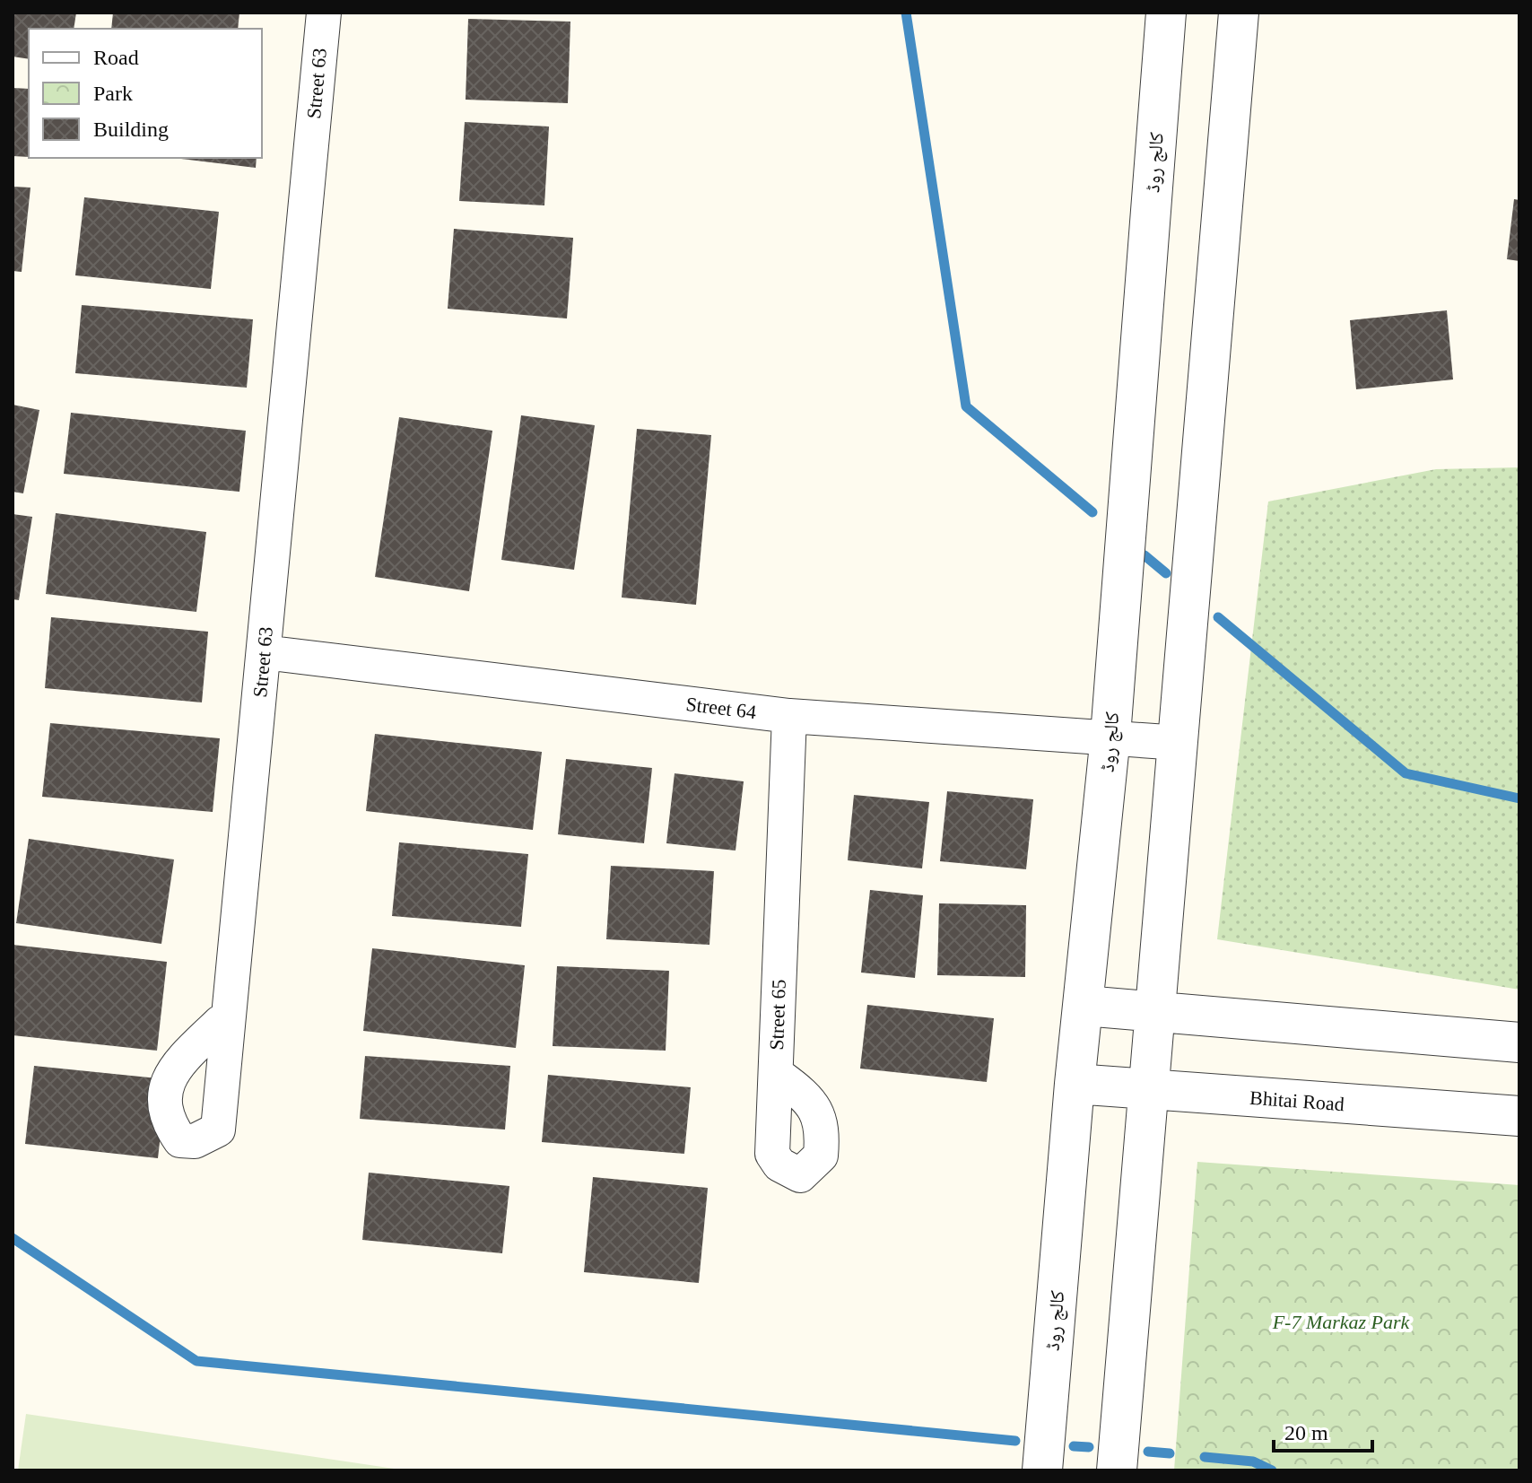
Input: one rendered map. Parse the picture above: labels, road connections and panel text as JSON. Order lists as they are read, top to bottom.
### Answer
{
  "streets": {
    "street": [
      "Street 63",
      "کالج روڈ",
      "Street 64",
      "Street 65",
      "Bhitai Road"
    ]
  },
  "crossings": [
    ["Street 63", "Street 64"],
    ["کالج روڈ", "Street 64"],
    ["کالج روڈ", "Bhitai Road"],
    ["Street 64", "Street 65"]
  ],
  "parks": ["F-7 Markaz Park"],
  "legend": ["Road", "Park", "Building"],
  "scale_bar": "20 m"
}
